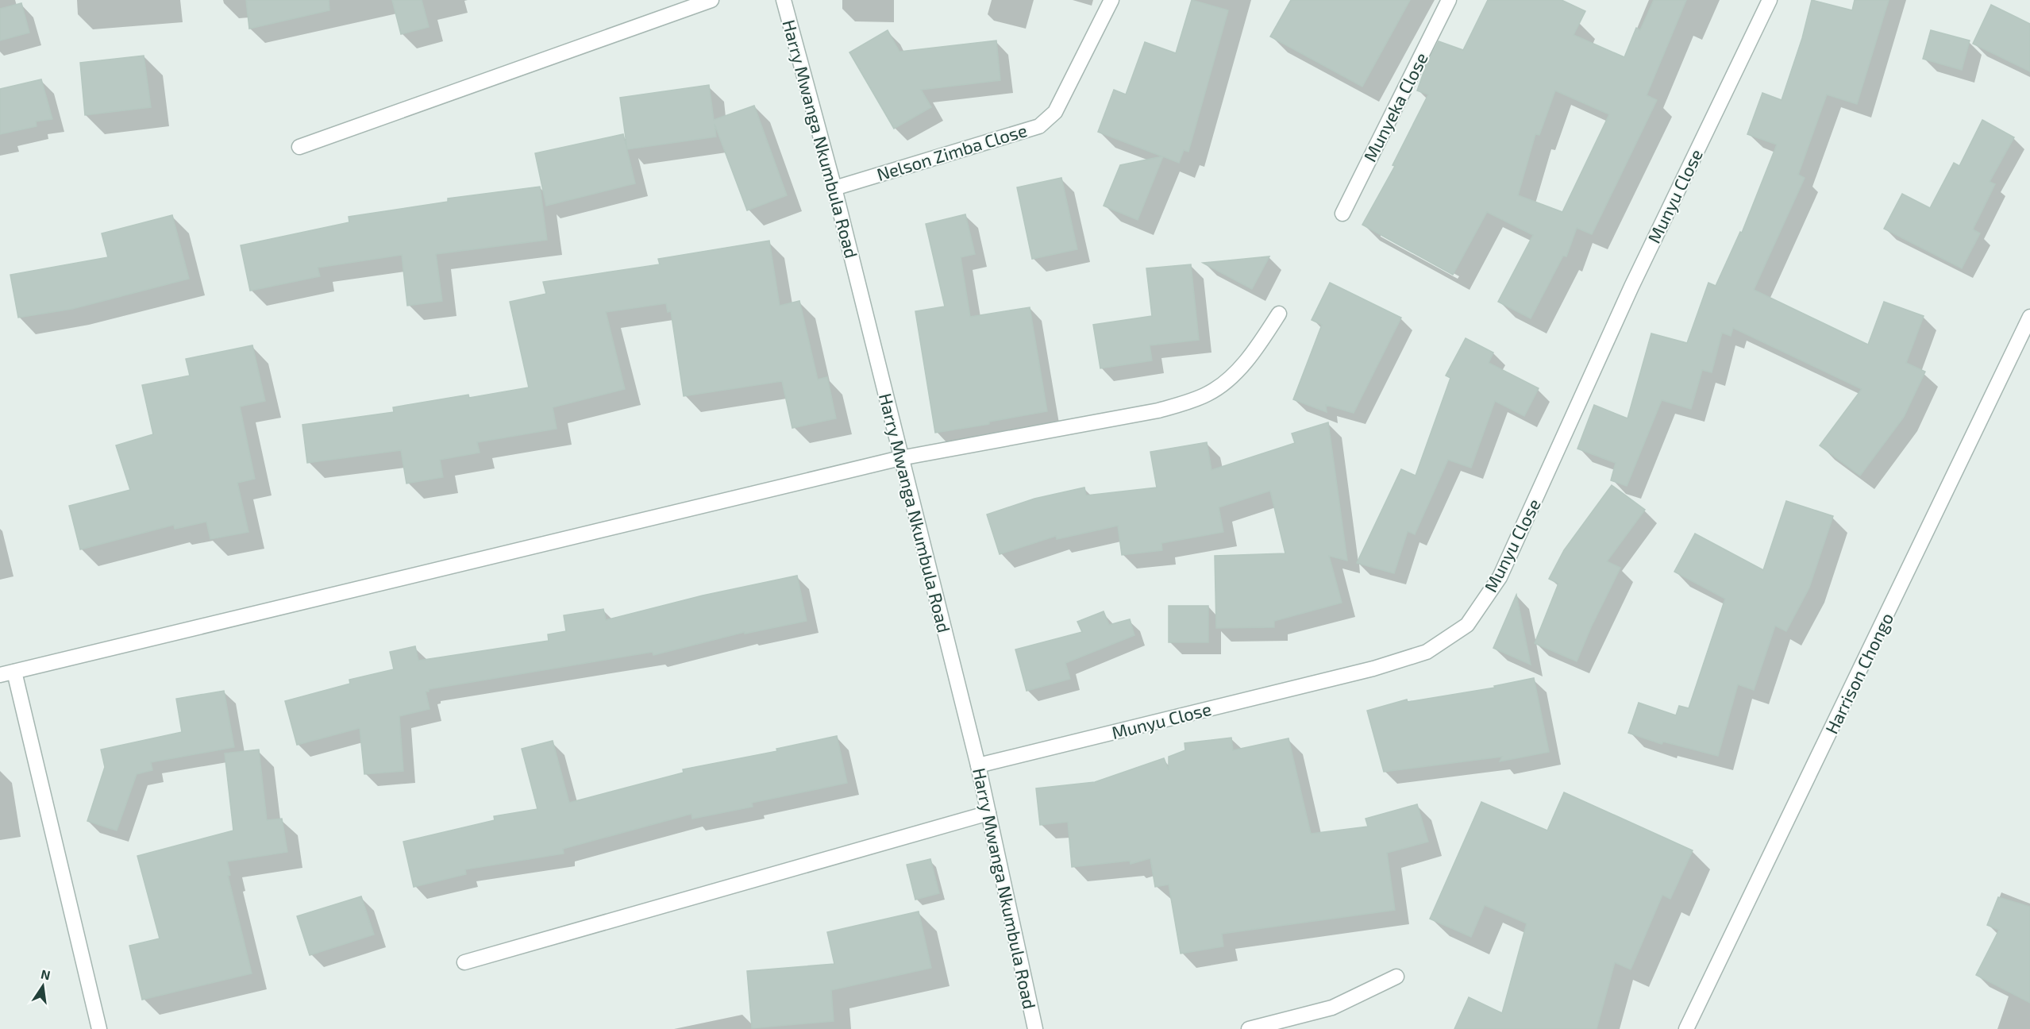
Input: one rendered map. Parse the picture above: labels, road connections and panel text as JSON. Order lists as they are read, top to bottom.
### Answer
{
  "streets": {
    "street": [
      "Munyeka Close",
      "Harry Mwanga Nkumbula Road",
      "Nelson Zimba Close",
      "Munyu Close",
      "Harrison Chongo"
    ]
  },
  "crossings": [
    ["Harry Mwanga Nkumbula Road", "Nelson Zimba Close"],
    ["Harry Mwanga Nkumbula Road", "Munyu Close"]
  ],
  "north": "top"
}
